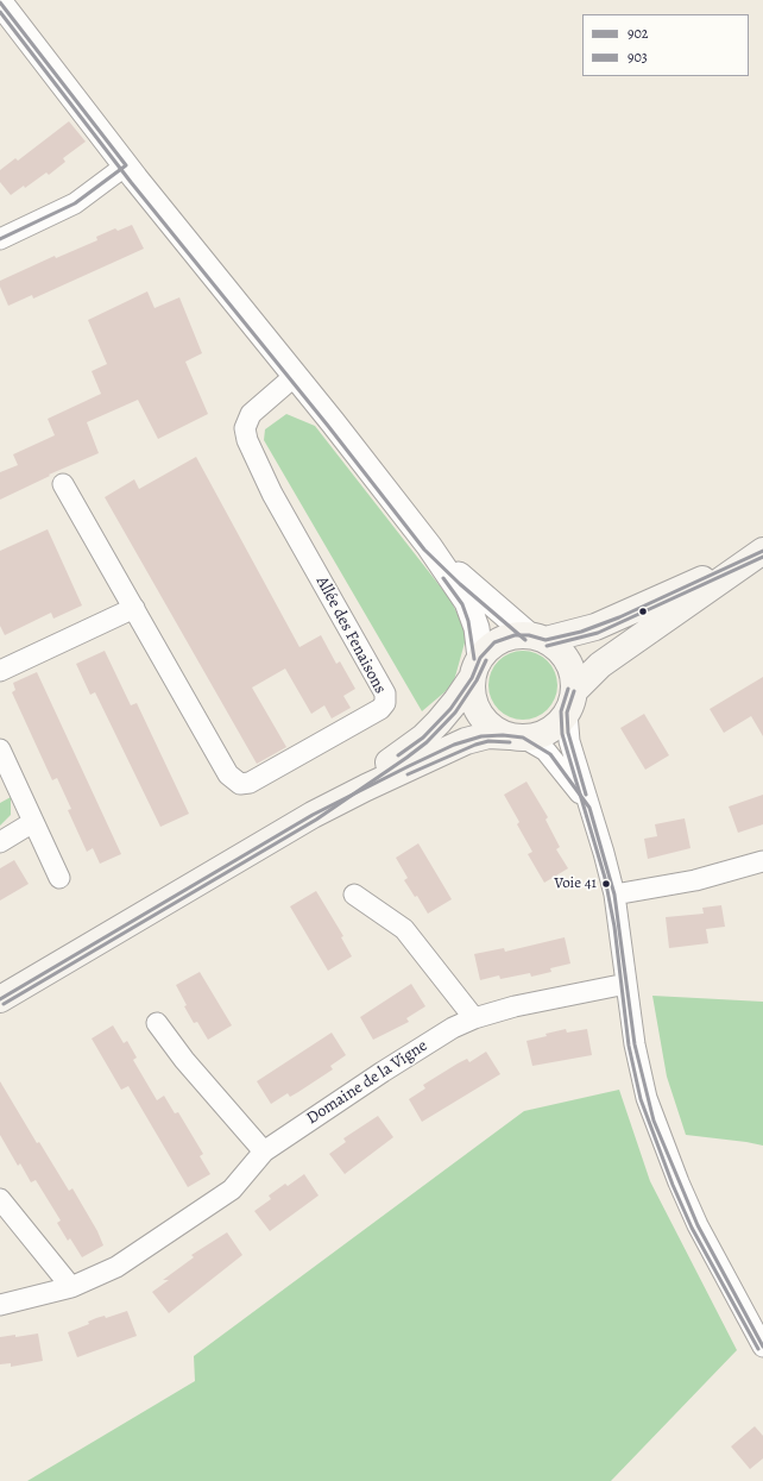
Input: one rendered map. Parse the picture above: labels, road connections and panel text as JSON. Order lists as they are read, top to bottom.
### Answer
{
  "streets": {
    "street": ["Allée des Fenaisons", "Domaine de la Vigne"]
  },
  "places": ["Voie 41"],
  "lines": ["transit line 902", "transit line 903"],
  "legend": ["902", "903"]
}
